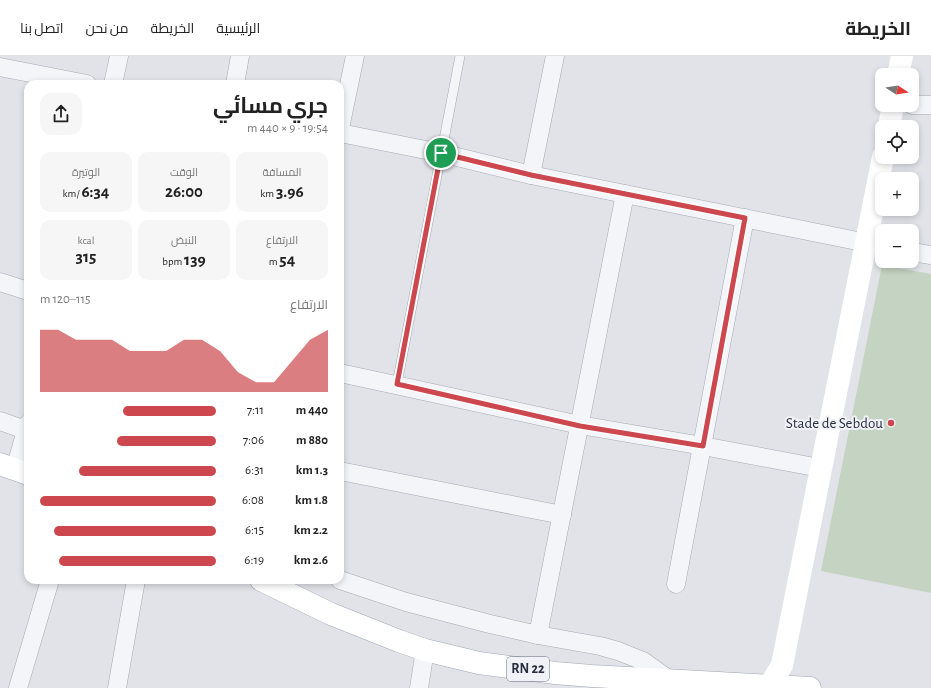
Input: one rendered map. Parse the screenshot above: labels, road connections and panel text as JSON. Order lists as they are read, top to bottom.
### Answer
{
  "streets": {
    "main road": ["RN 22"]
  },
  "places": ["Stade de Sebdou"],
  "north": "right",
  "page": {
    "header": "الخريطة",
    "nav": [
      "الرئيسية",
      "الخريطة",
      "من نحن",
      "اتصل بنا"
    ],
    "map_buttons": ["+", "−"],
    "heading": ["جري مسائي", "19:54 · 9 × 440 m"],
    "stats": [
      ["المسافة", "3.96 km"],
      ["الوقت", "26:00"],
      ["الوتيرة", "6:34 /km"],
      ["الارتفاع", "54 m"],
      ["النبض", "139 bpm"],
      ["kcal", "315"]
    ],
    "chart": ["الارتفاع", "115–120 m"],
    "list": [
      {
        "name": "440 m",
        "note": "7:11"
      },
      {
        "name": "880 m",
        "note": "7:06"
      },
      {
        "name": "1.3 km",
        "note": "6:31"
      },
      {
        "name": "1.8 km",
        "note": "6:08"
      },
      {
        "name": "2.2 km",
        "note": "6:15"
      },
      {
        "name": "2.6 km",
        "note": "6:19"
      }
    ]
  }
}
